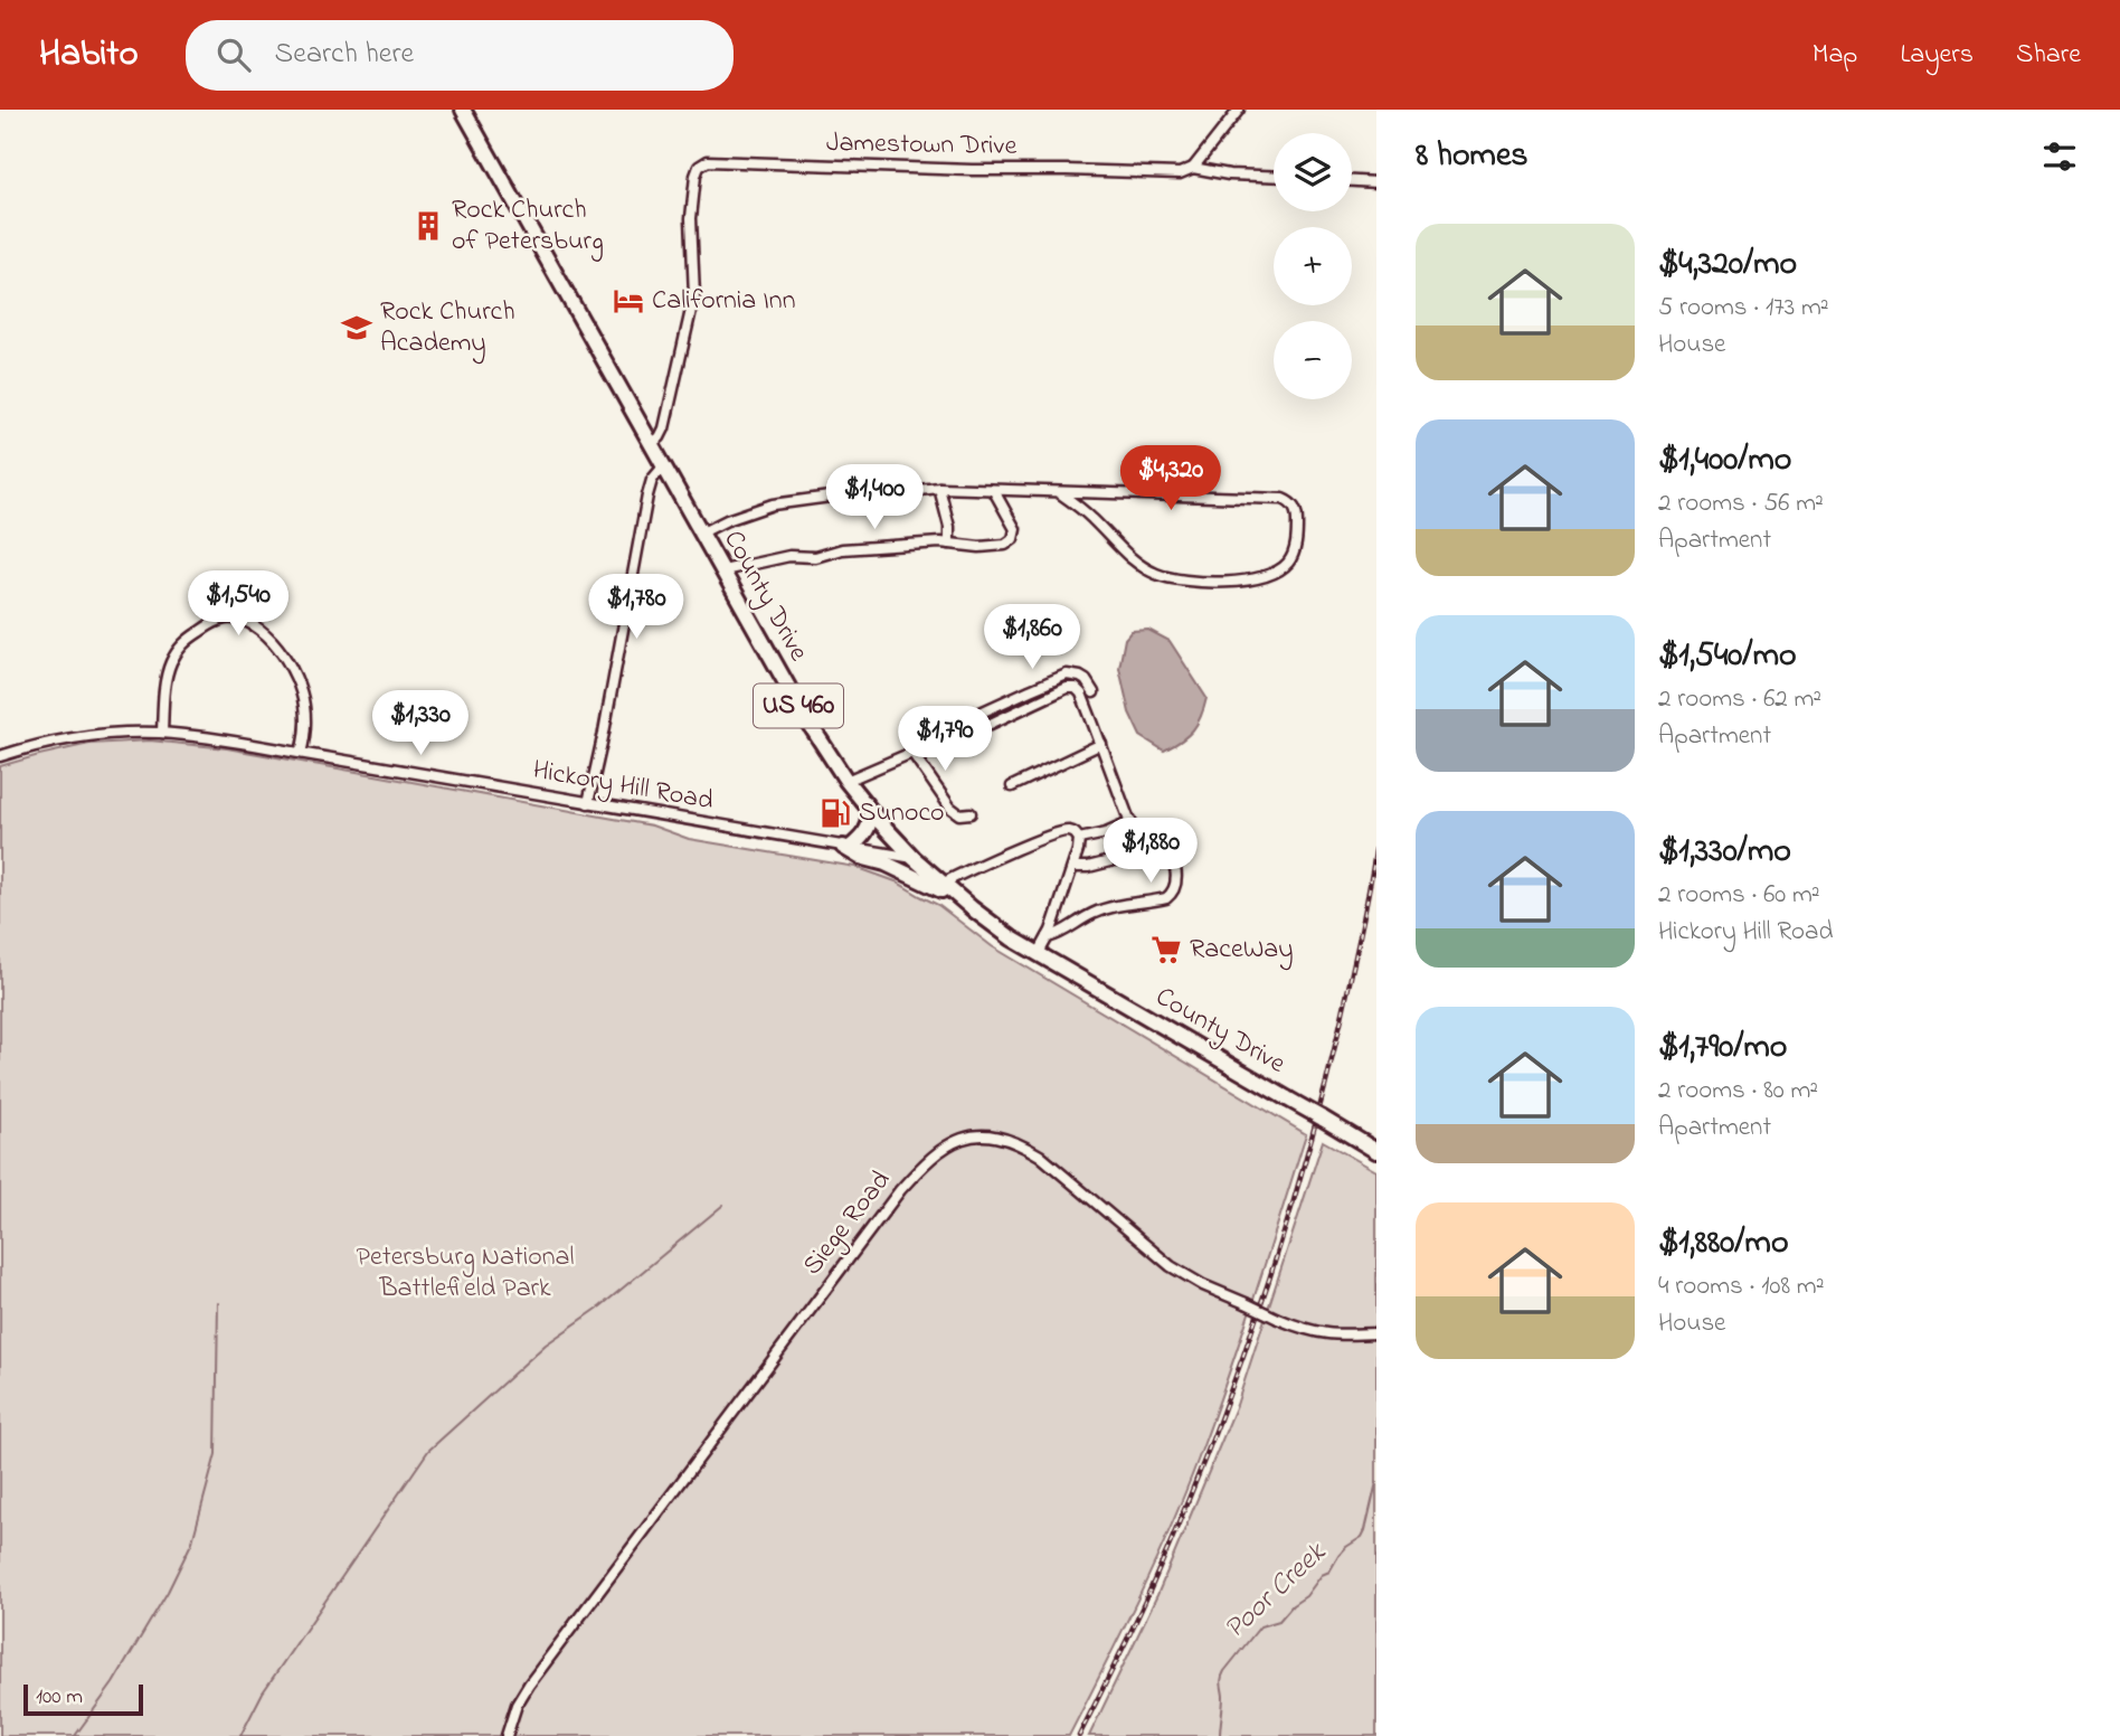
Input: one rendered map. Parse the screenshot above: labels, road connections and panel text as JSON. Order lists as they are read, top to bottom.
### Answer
{
  "streets": {
    "highway": ["County Drive", "US 460"],
    "street": ["Jamestown Drive", "Hickory Hill Road", "Siege Road"]
  },
  "crossings": [
    ["Jamestown Drive", "County Drive"],
    ["County Drive", "Hickory Hill Road"]
  ],
  "water": ["Poor Creek"],
  "parks": ["Petersburg National Battlefield Park"],
  "places": {
    "building": ["Rock Church of Petersburg"],
    "hotel": ["California Inn"],
    "school or university": ["Rock Church Academy"],
    "fuel station": ["Sunoco"],
    "supermarket": ["RaceWay"]
  },
  "scale_bar": "100 m",
  "page": {
    "header": "Habito",
    "search": "Search here",
    "nav": ["Map", "Layers", "Share"],
    "heading": "8 homes",
    "map_buttons": ["+", "−"],
    "list": [
      {
        "name": "$4,320/mo",
        "note": "5 rooms · 173 m² · House"
      },
      {
        "name": "$1,400/mo",
        "note": "2 rooms · 56 m² · Apartment"
      },
      {
        "name": "$1,540/mo",
        "note": "2 rooms · 62 m² · Apartment"
      },
      {
        "name": "$1,330/mo",
        "note": "2 rooms · 60 m² · Hickory Hill Road"
      },
      {
        "name": "$1,790/mo",
        "note": "2 rooms · 80 m² · Apartment"
      },
      {
        "name": "$1,880/mo",
        "note": "4 rooms · 108 m² · House"
      }
    ],
    "price": [
      "$4,320",
      "$1,400",
      "$1,540",
      "$1,780",
      "$1,860",
      "$1,330",
      "$1,790",
      "$1,880"
    ],
    "scale": "100 m"
  }
}
